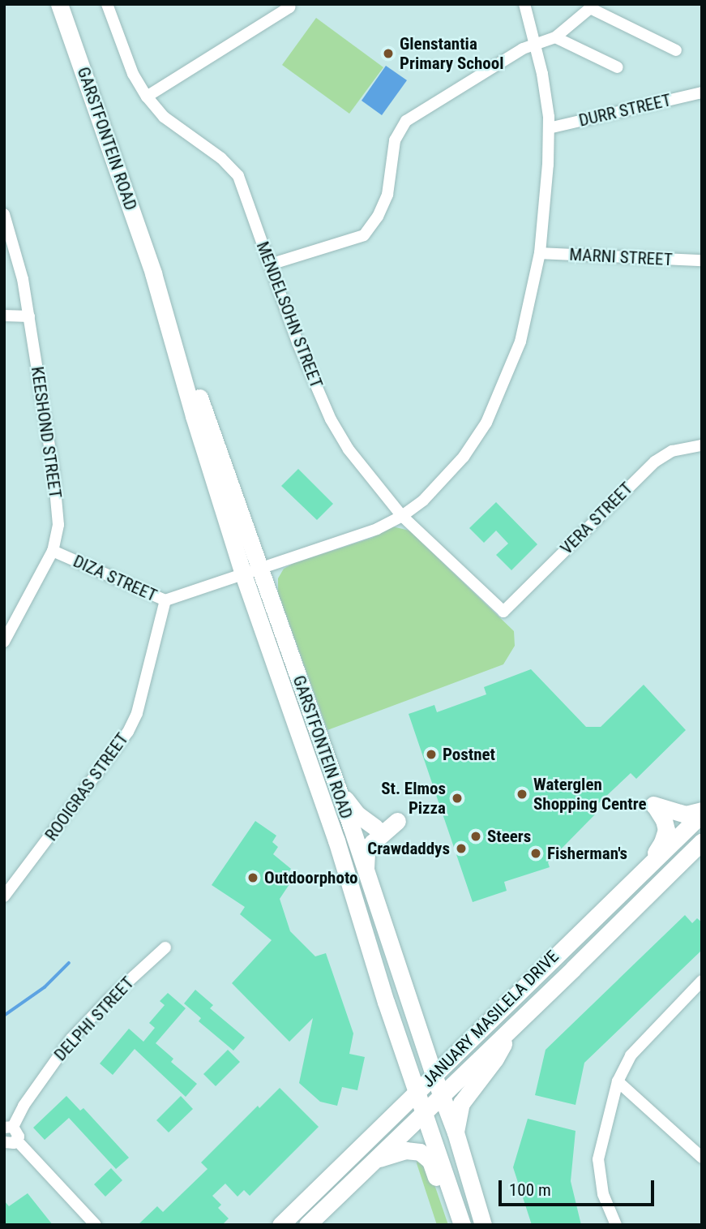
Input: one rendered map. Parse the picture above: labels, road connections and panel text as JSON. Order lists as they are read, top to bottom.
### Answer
{
  "streets": {
    "main road": ["GARSTFONTEIN ROAD", "JANUARY MASILELA DRIVE"],
    "street": [
      "DURR STREET",
      "MARNI STREET",
      "MENDELSOHN STREET",
      "KEESHOND STREET",
      "VERA STREET",
      "DIZA STREET",
      "ROOIGRAS STREET",
      "DELPHI STREET"
    ]
  },
  "crossings": [
    ["DURR STREET", "DIZA STREET"],
    ["GARSTFONTEIN ROAD", "DIZA STREET"],
    ["GARSTFONTEIN ROAD", "JANUARY MASILELA DRIVE"],
    ["MARNI STREET", "DIZA STREET"],
    ["MENDELSOHN STREET", "VERA STREET"],
    ["MENDELSOHN STREET", "DIZA STREET"],
    ["KEESHOND STREET", "DIZA STREET"],
    ["DIZA STREET", "ROOIGRAS STREET"]
  ],
  "places": [
    "Glenstantia Primary School",
    "Postnet",
    "Waterglen Shopping Centre",
    "St. Elmos Pizza",
    "Steers",
    "Crawdaddys",
    "Fisherman's",
    "Outdoorphoto"
  ],
  "scale_bar": "100 m"
}
